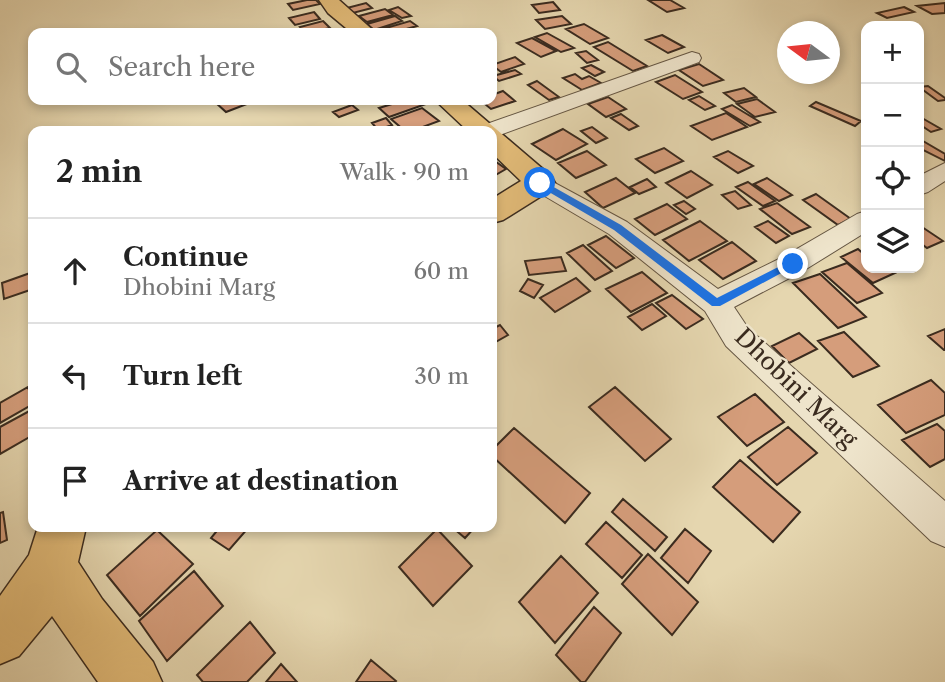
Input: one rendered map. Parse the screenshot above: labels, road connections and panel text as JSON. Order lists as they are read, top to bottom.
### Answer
{
  "streets": {
    "street": ["Dhobini Marg"]
  },
  "north": "left",
  "page": {
    "map_buttons": ["+", "−"],
    "search": "Search here",
    "heading": ["2 min", "Walk · 90 m"],
    "list": [
      ["Continue", "Dhobini Marg", "60 m"],
      ["Turn left", "30 m"],
      "Arrive at destination"
    ]
  }
}
